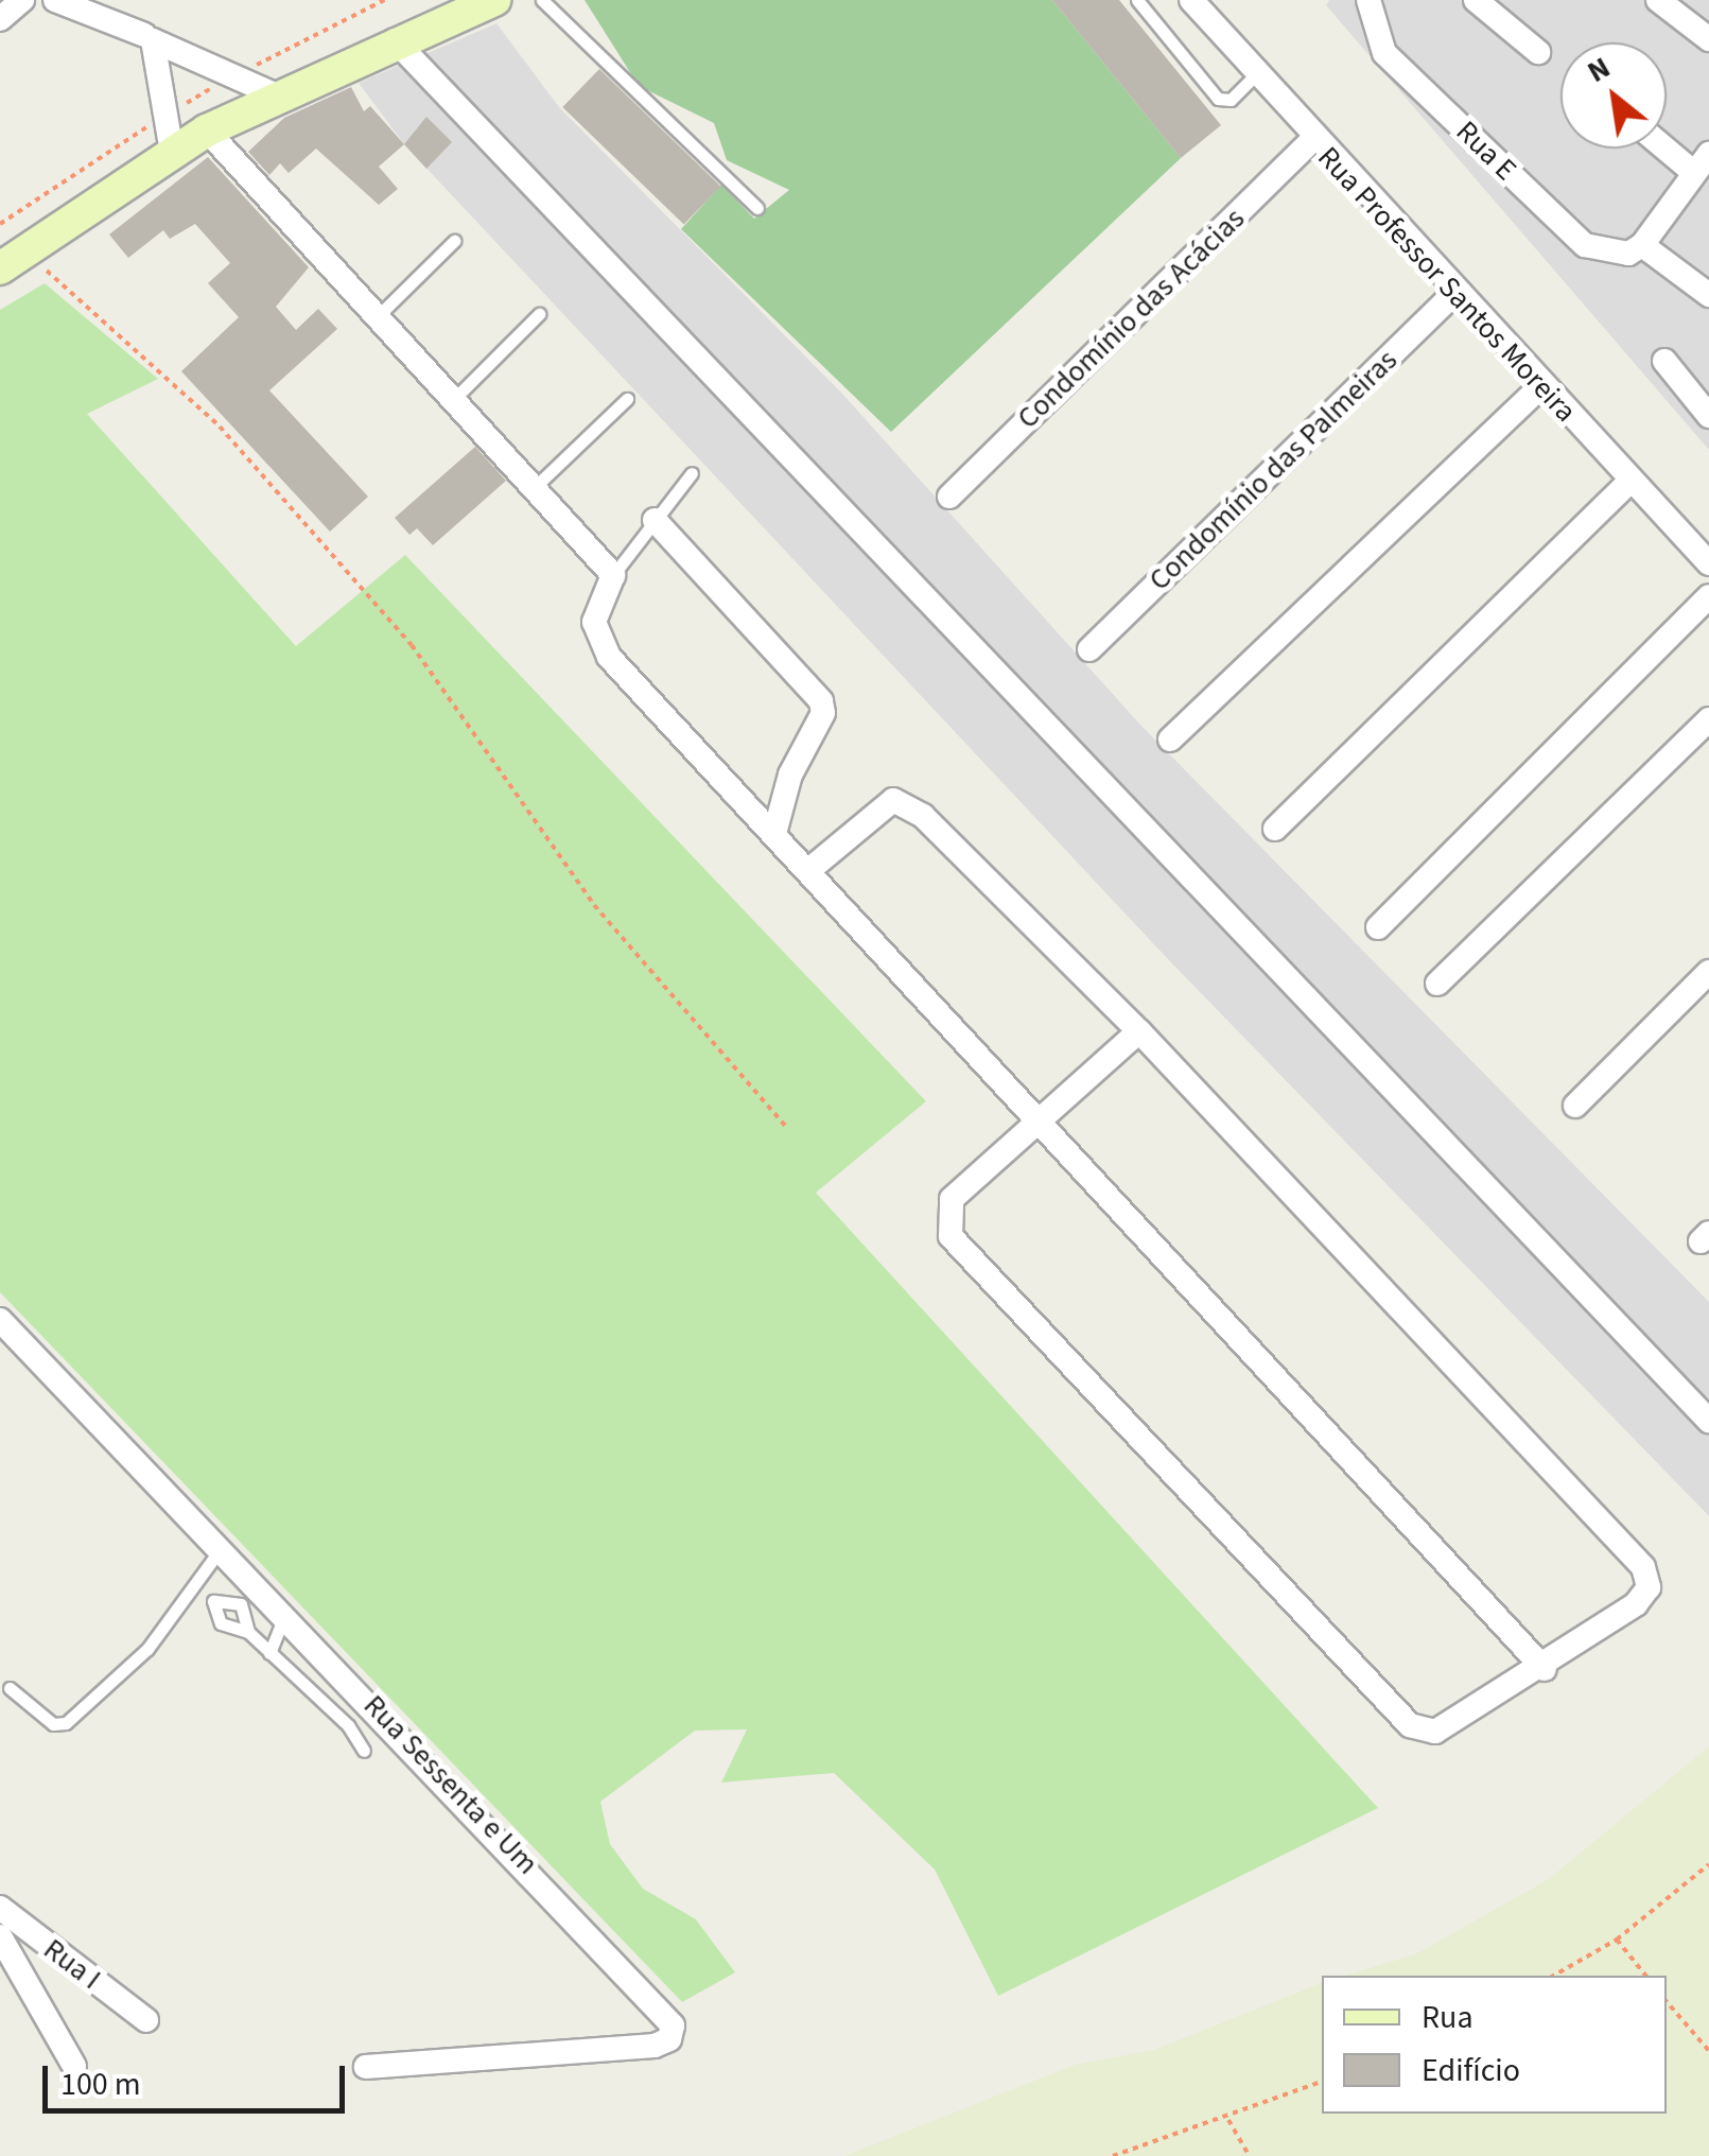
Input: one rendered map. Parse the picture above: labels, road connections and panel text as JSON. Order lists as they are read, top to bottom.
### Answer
{
  "streets": {
    "street": [
      "Rua E",
      "Rua Professor Santos Moreira",
      "Condomínio das Acácias",
      "Condomínio das Palmeiras",
      "Rua Sessenta e Um",
      "Rua I"
    ]
  },
  "crossings": [
    ["Rua Professor Santos Moreira", "Condomínio das Acácias"],
    ["Rua Professor Santos Moreira", "Condomínio das Palmeiras"]
  ],
  "legend": ["Rua", "Edifício"],
  "scale_bar": "100 m",
  "north": "top left"
}
